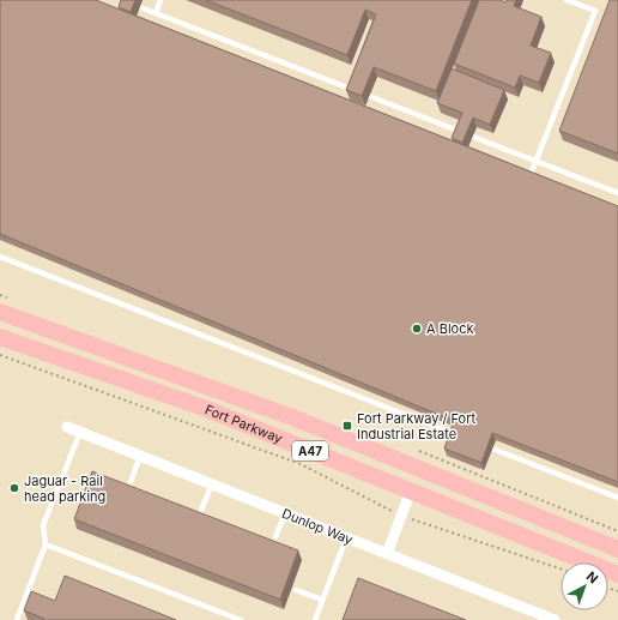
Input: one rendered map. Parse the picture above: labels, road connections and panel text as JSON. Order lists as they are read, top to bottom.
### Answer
{
  "streets": {
    "main road": ["Fort Parkway", "A47"],
    "street": ["Dunlop Way"]
  },
  "places": {
    "other": ["A Block", "Jaguar - Rail head parking"],
    "transit": ["Fort Parkway / Fort Industrial Estate"]
  },
  "north": "top right"
}
